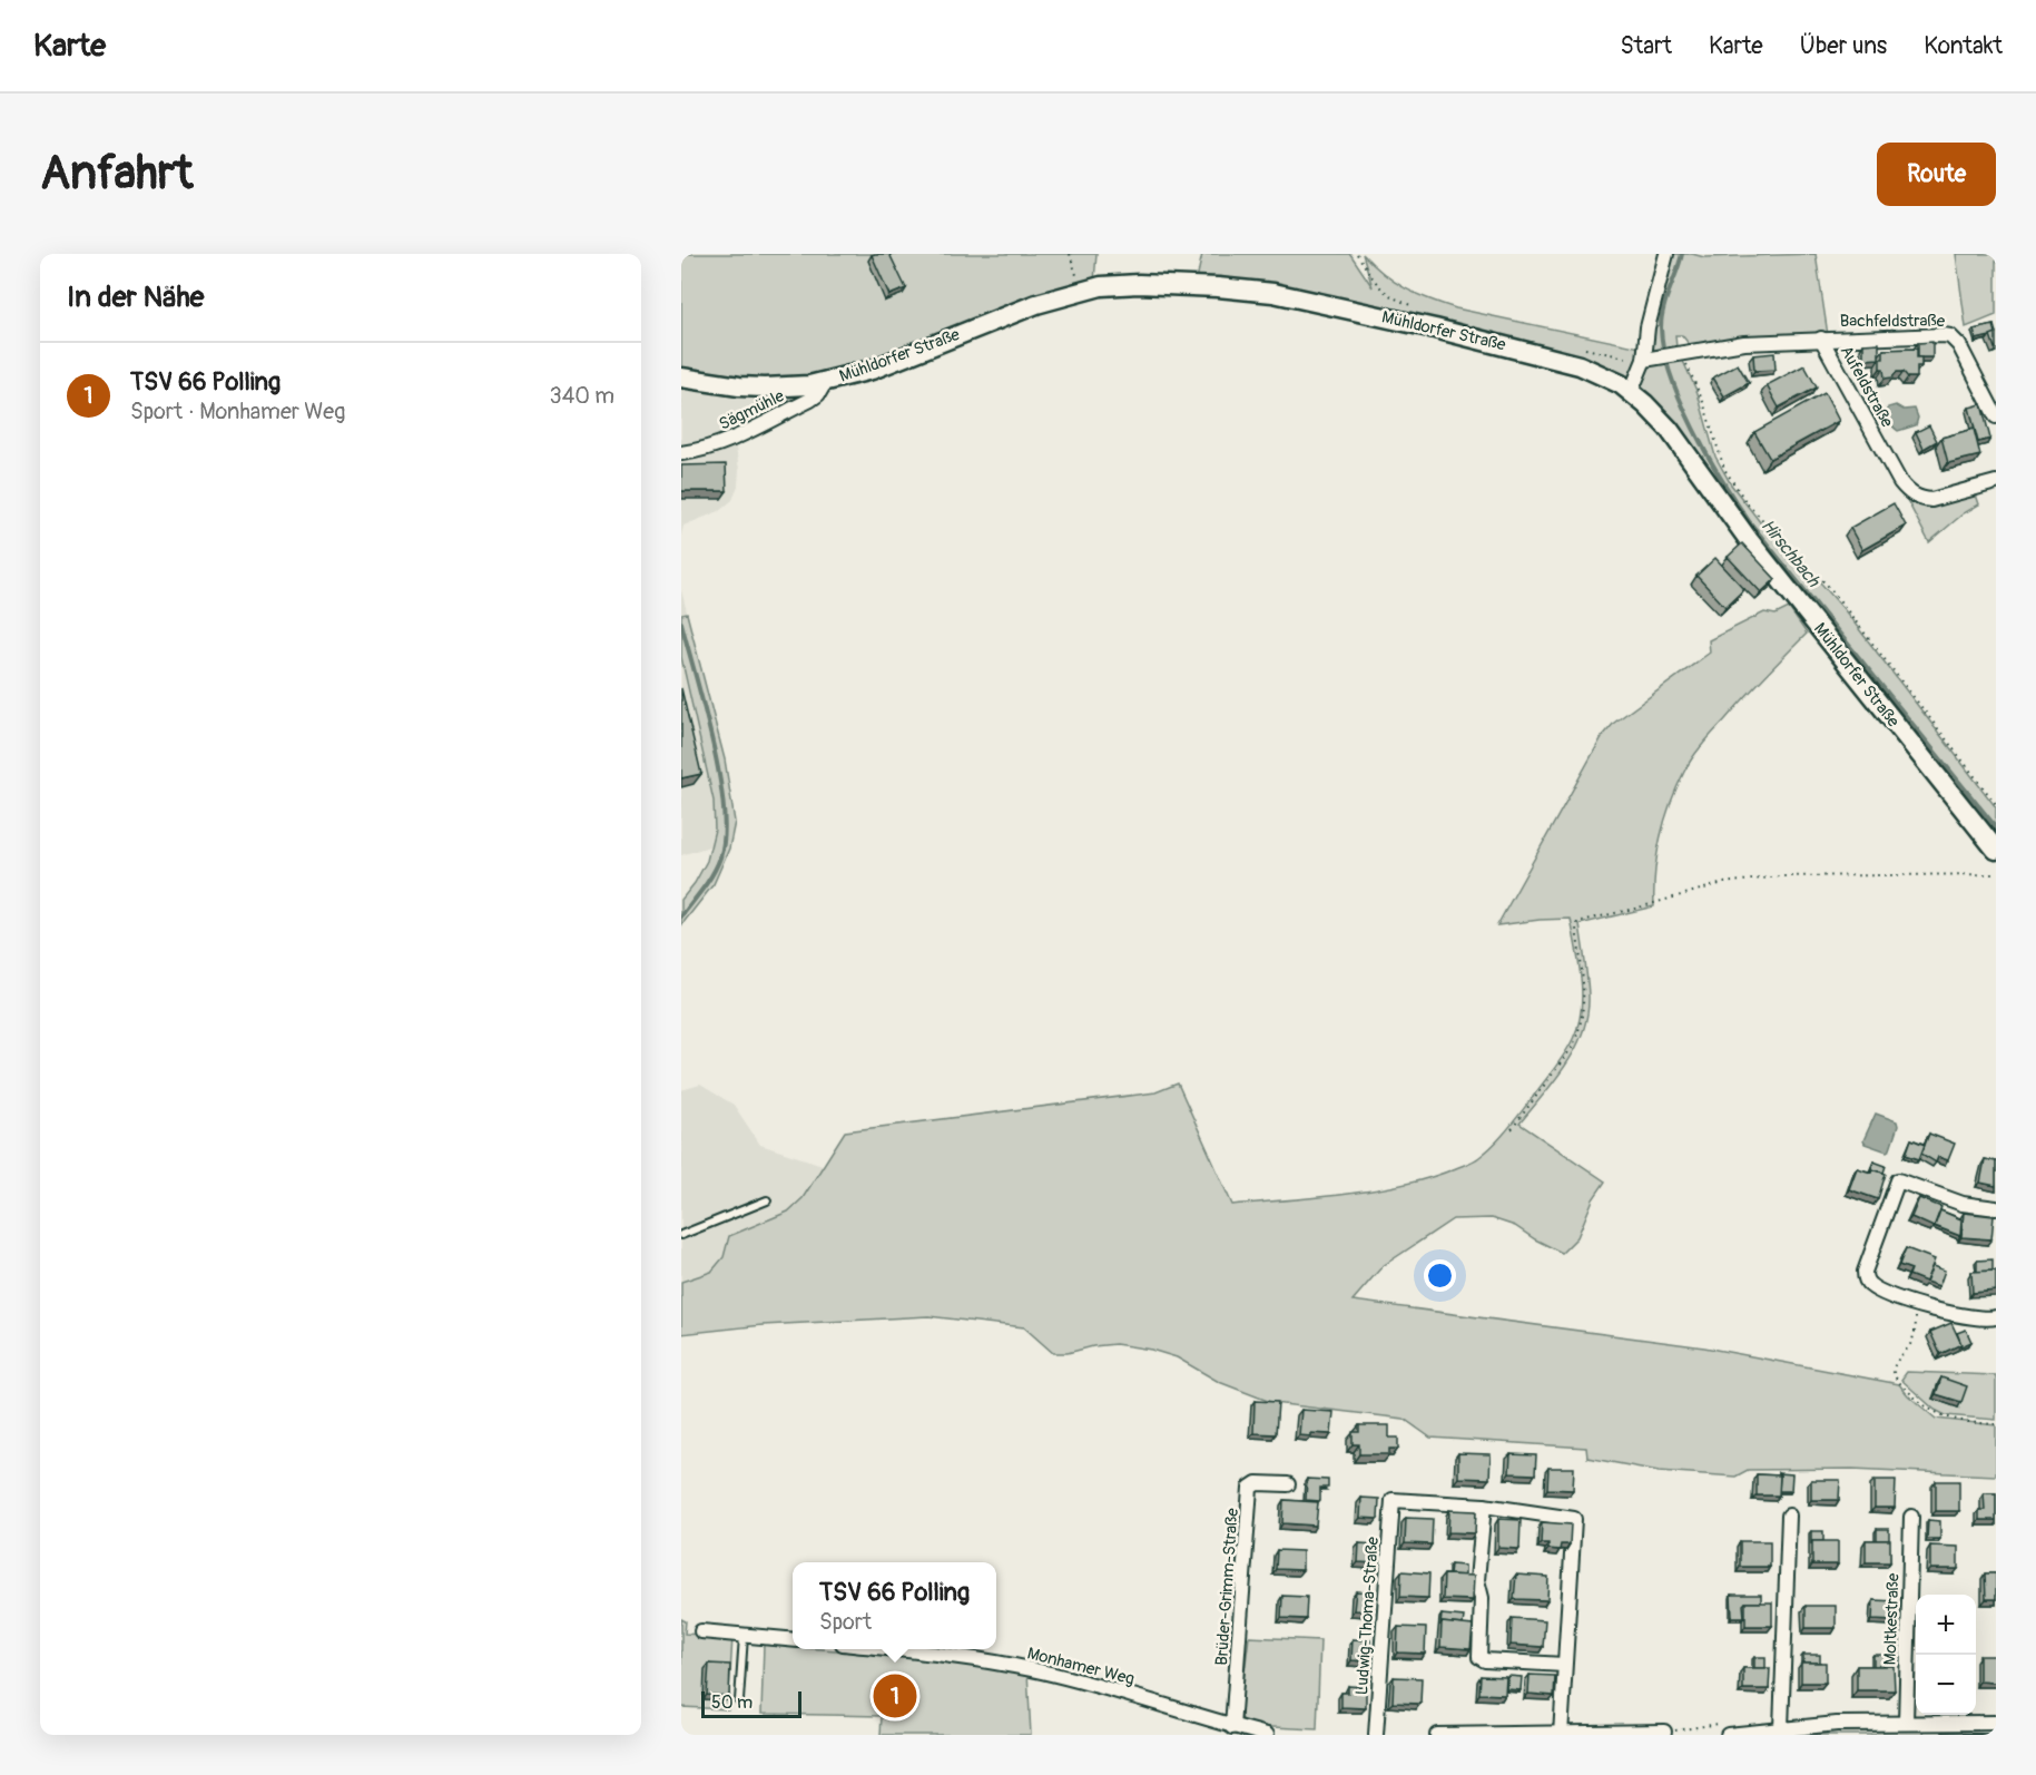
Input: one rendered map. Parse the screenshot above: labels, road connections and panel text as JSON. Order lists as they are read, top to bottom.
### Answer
{
  "streets": {
    "street": [
      "Bachfeldstraße",
      "Mühldorfer Straße",
      "Aufeldstraße",
      "Sägmühle",
      "Brüder-Grimm-Straße",
      "Ludwig-Thoma-Straße",
      "Moltkestraße",
      "Monhamer Weg"
    ]
  },
  "crossings": [
    ["Bachfeldstraße", "Aufeldstraße"],
    ["Mühldorfer Straße", "Sägmühle"],
    ["Brüder-Grimm-Straße", "Monhamer Weg"]
  ],
  "water": ["Hirschbach"],
  "scale_bar": "50 m",
  "page": {
    "header": "Karte",
    "nav": [
      "Start",
      "Karte",
      "Über uns",
      "Kontakt"
    ],
    "buttons": "Route",
    "title": "Anfahrt",
    "heading": "In der Nähe",
    "list": [
      {
        "mark": "1",
        "name": "TSV 66 Polling",
        "note": "Sport · Monhamer Weg",
        "value": "340 m"
      }
    ],
    "popup": ["TSV 66 Polling", "Sport"],
    "map_buttons": ["+", "−"],
    "pins": "1",
    "scale": "50 m"
  }
}
